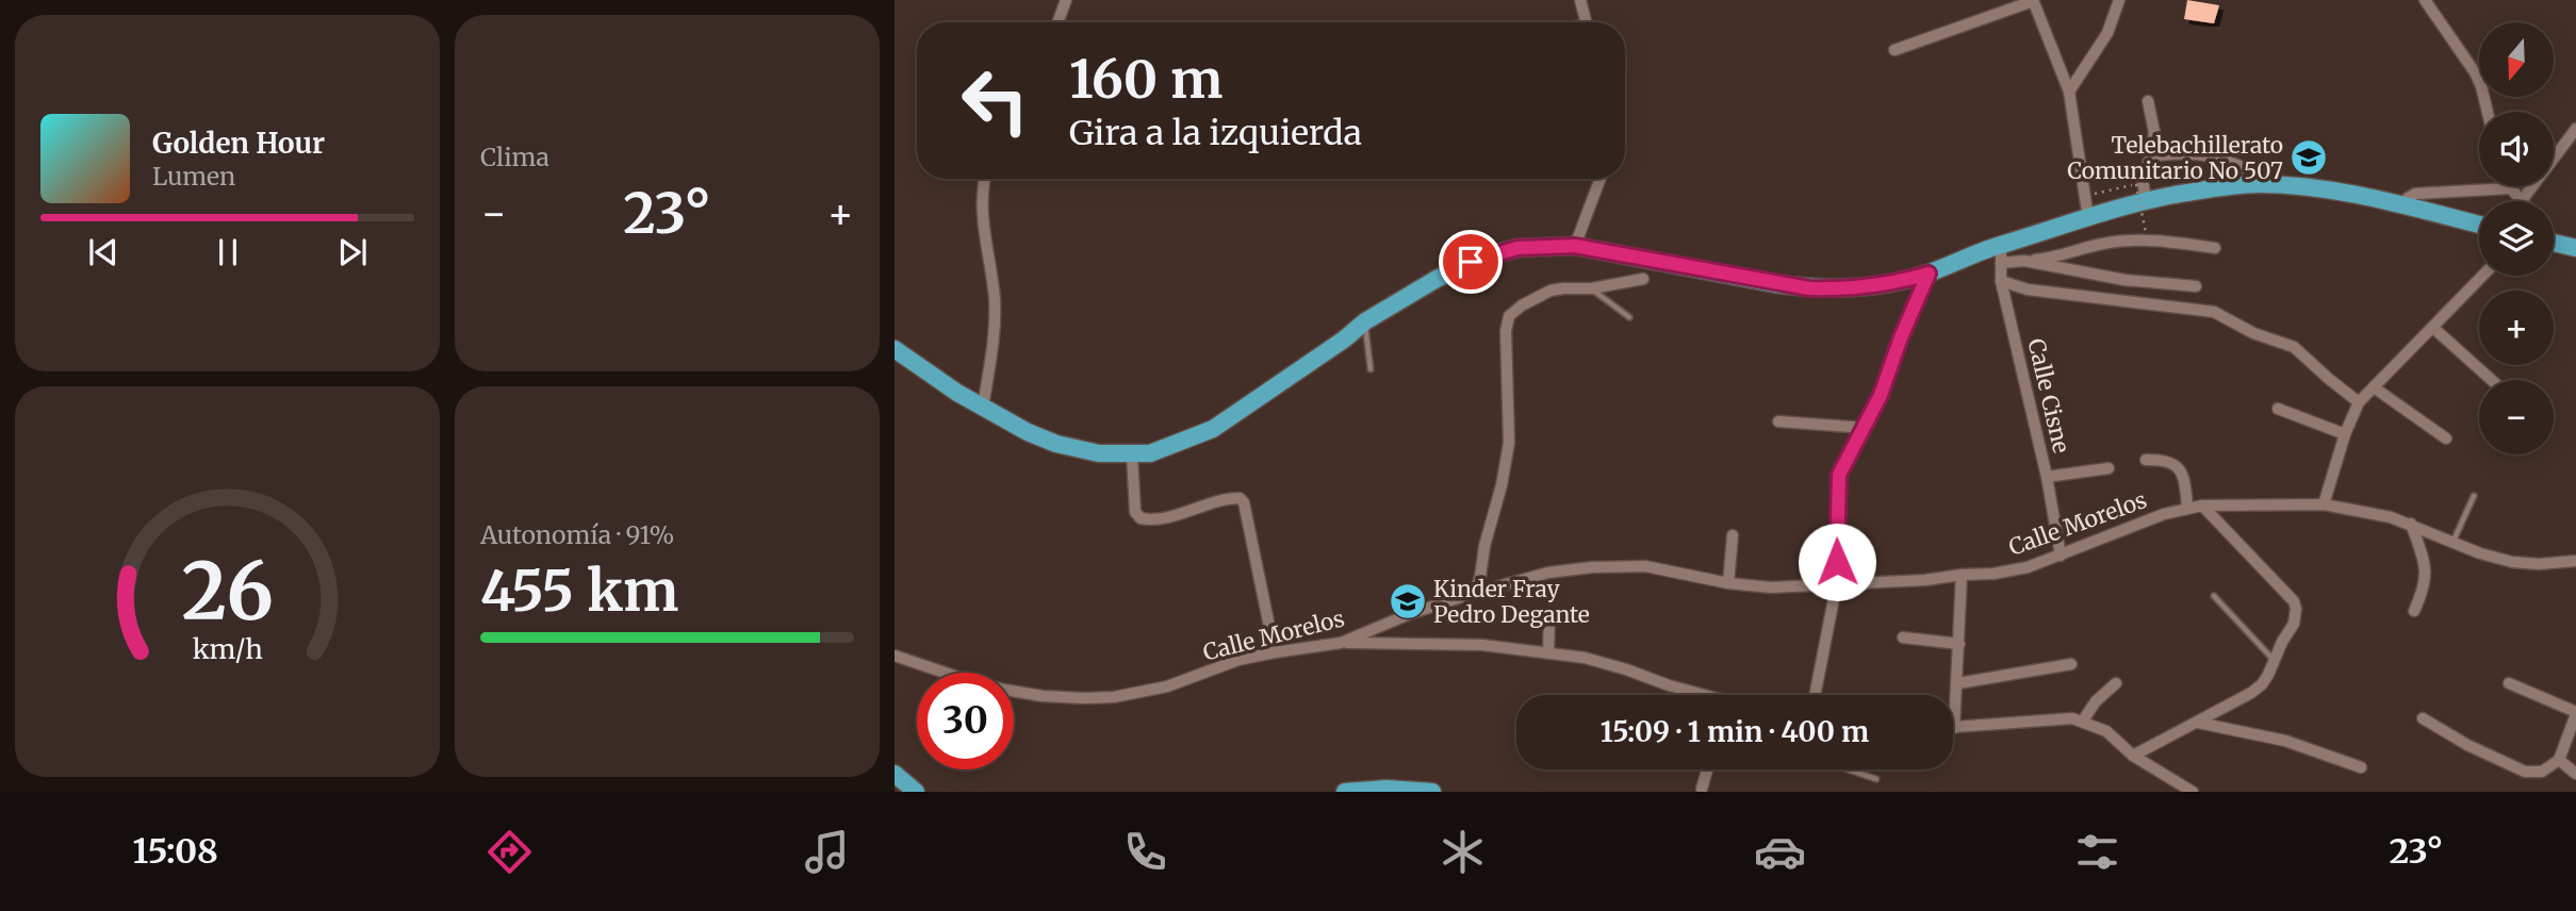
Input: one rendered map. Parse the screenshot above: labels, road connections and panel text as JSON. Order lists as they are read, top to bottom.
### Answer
{
  "streets": {
    "street": ["Calle Cisne", "Calle Morelos"]
  },
  "crossings": [
    ["Calle Cisne", "Calle Morelos"]
  ],
  "places": {
    "school or university": ["Telebachillerato Comunitario No 507", "Kinder Fray Pedro Degante"]
  },
  "north": "bottom",
  "page": {
    "tile": [
      "Clima",
      ["Autonomía · 91%", "455 km"]
    ],
    "map_buttons": ["+", "−"],
    "turn": ["160 m", "Gira a la izquierda"],
    "song": ["Golden Hour", "Lumen"],
    "heat": ["−", "23°", "+"],
    "limit": "30",
    "trip": "15:09 · 1 min · 400 m",
    "tabs": ["15:08", "23°"],
    "gauge": ["26", "km/h"]
  }
}
